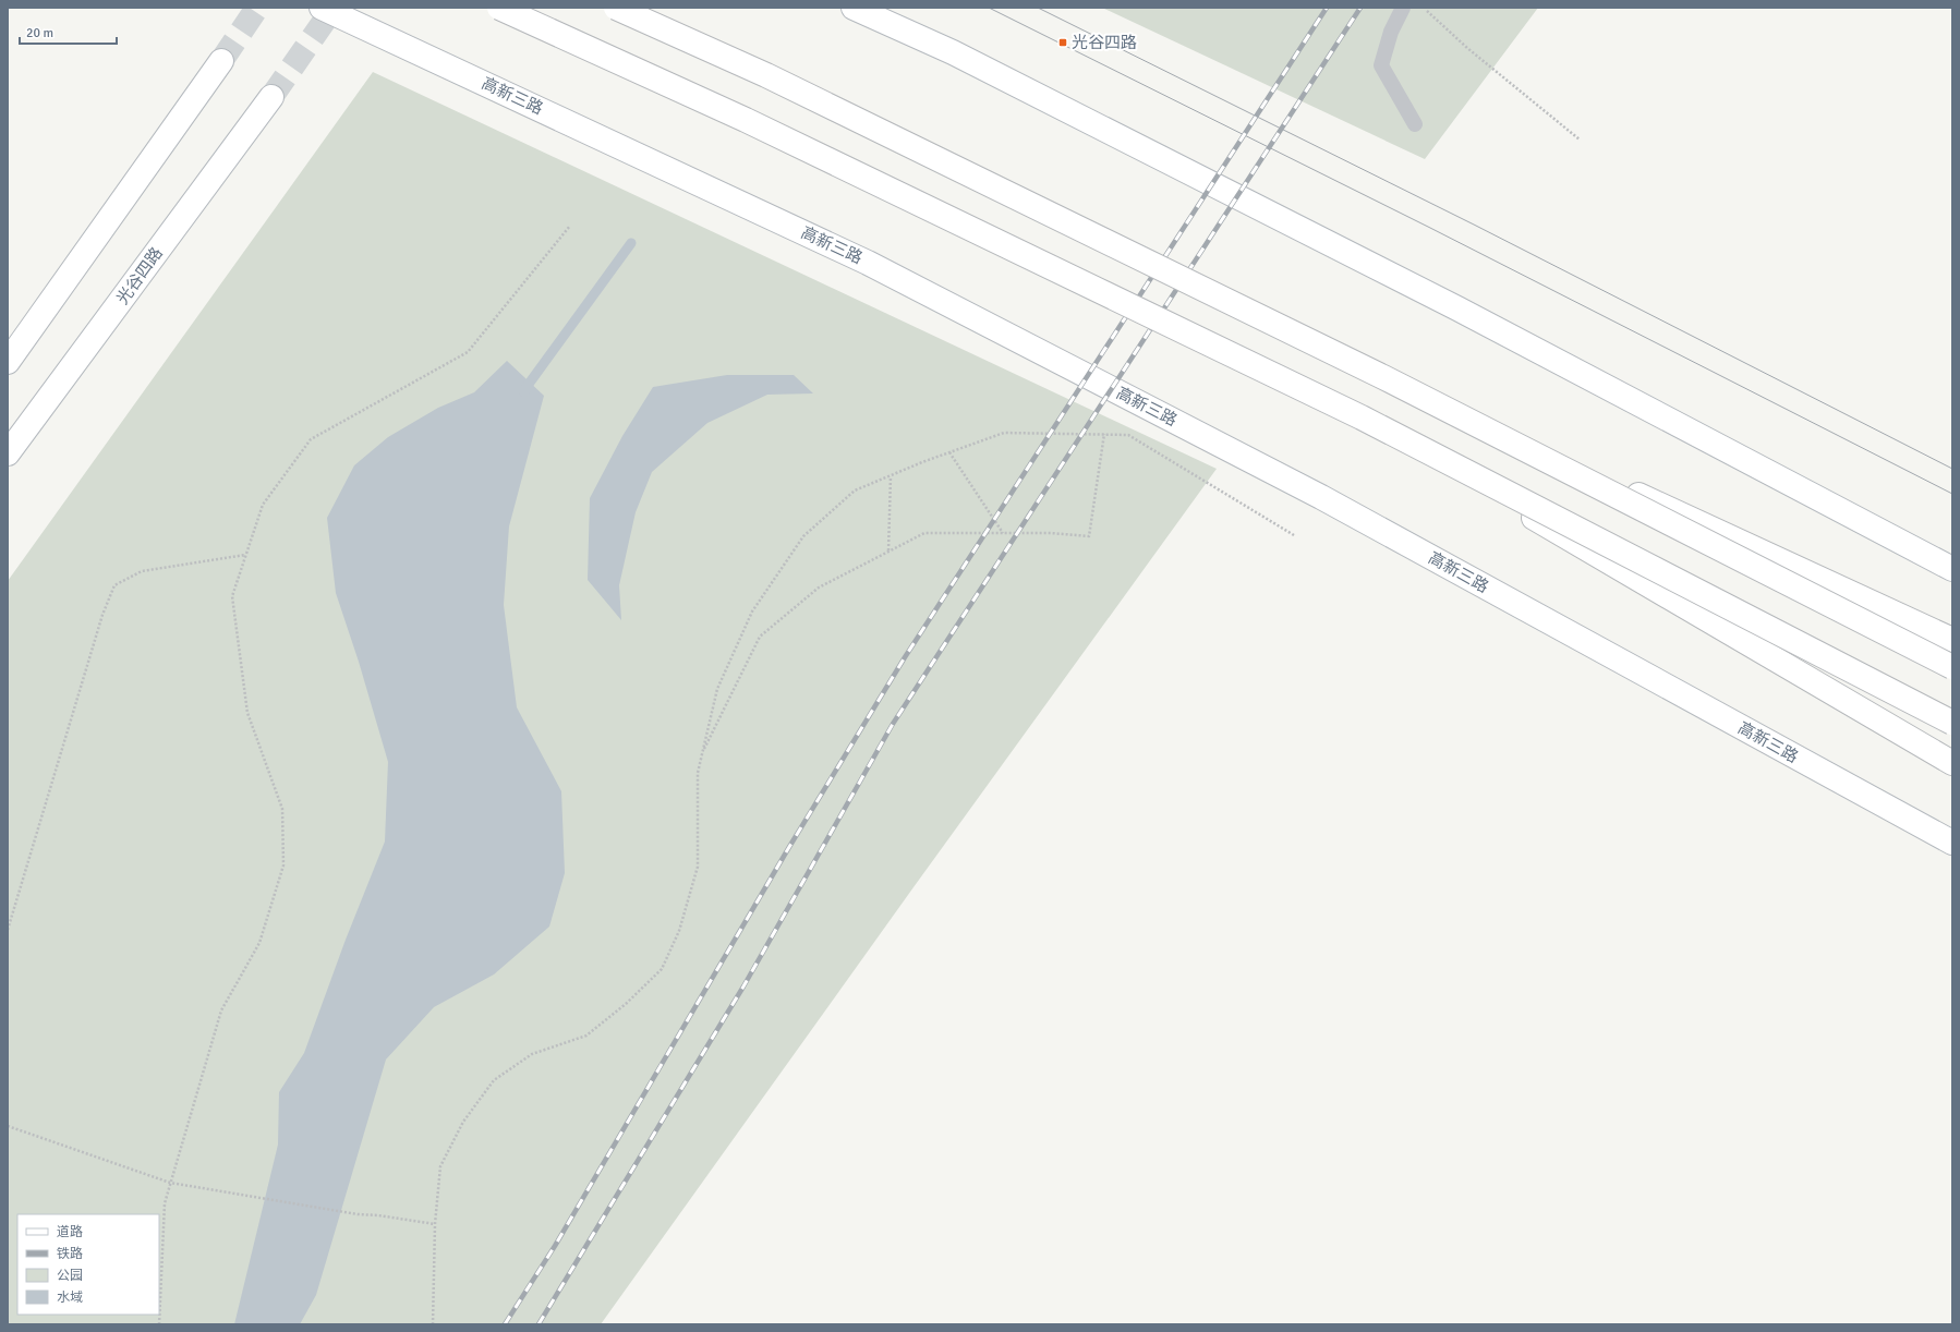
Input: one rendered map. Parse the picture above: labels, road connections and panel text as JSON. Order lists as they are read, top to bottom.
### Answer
{
  "streets": {
    "main road": ["高新三路", "光谷四路"]
  },
  "places": {
    "transit": ["光谷四路"]
  },
  "legend": [
    "道路",
    "铁路",
    "公园",
    "水域"
  ],
  "scale_bar": "20 m"
}
